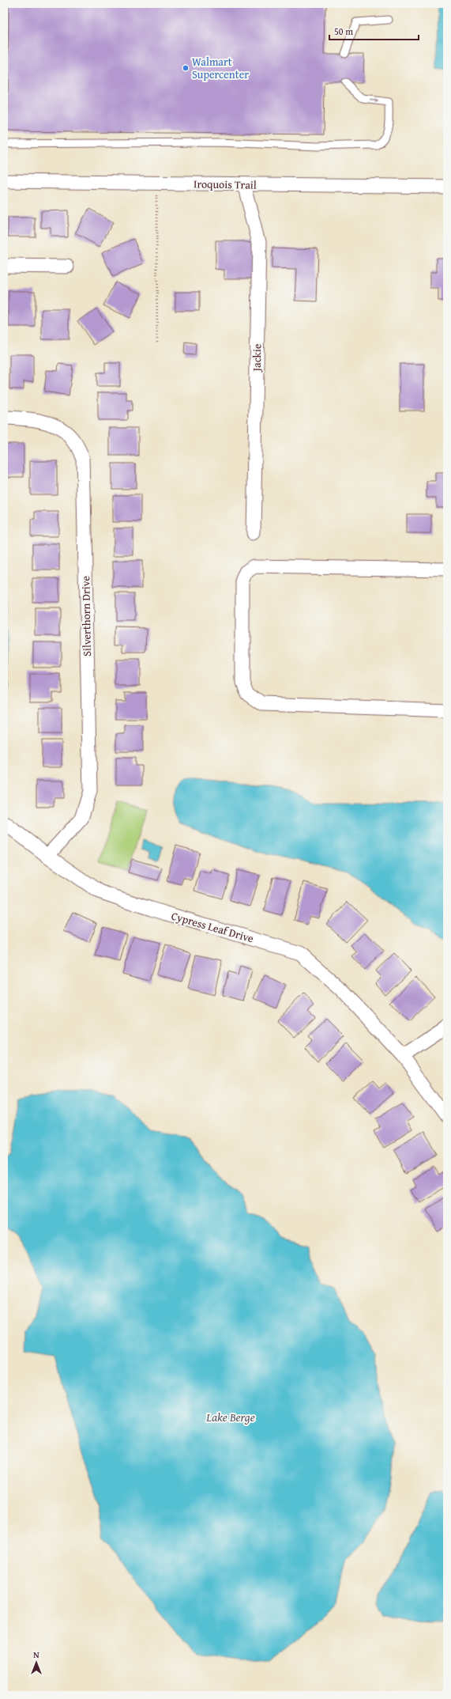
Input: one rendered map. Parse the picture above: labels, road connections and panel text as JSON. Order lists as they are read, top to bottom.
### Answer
{
  "streets": {
    "street": [
      "Iroquois Trail",
      "Jackie",
      "Silverthorn Drive",
      "Cypress Leaf Drive"
    ]
  },
  "crossings": [
    ["Iroquois Trail", "Jackie"],
    ["Silverthorn Drive", "Cypress Leaf Drive"]
  ],
  "water": ["Lake Berge"],
  "places": ["Walmart Supercenter"],
  "scale_bar": "50 m",
  "north": "top"
}
